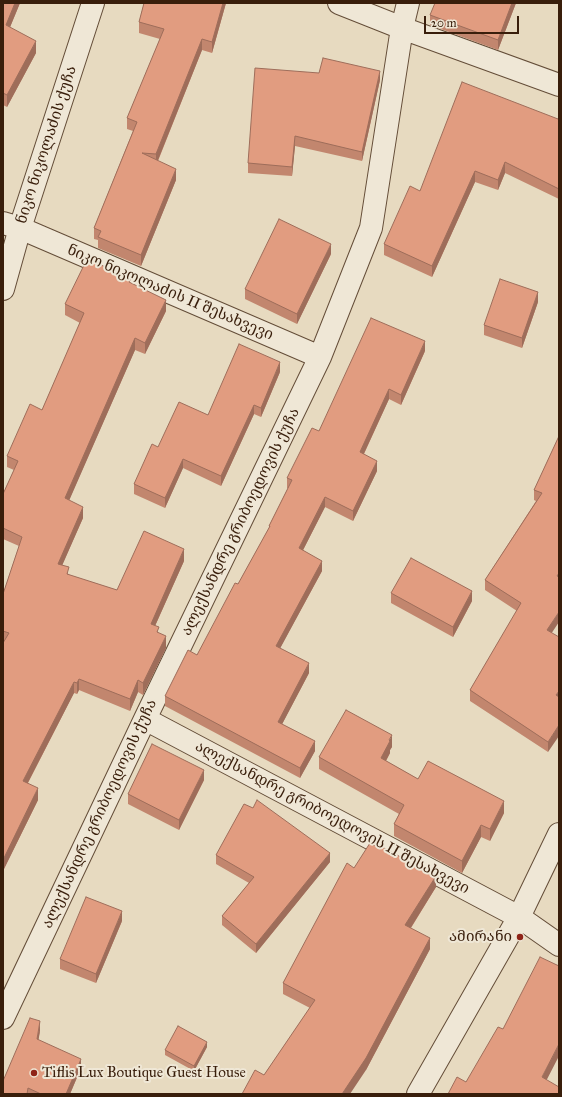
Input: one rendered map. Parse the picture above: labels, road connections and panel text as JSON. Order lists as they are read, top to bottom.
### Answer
{
  "streets": {
    "street": [
      "ნიკო ნიკოლაძის ქუჩა",
      "ნიკო ნიკოლაძის II შესახვევი",
      "ალექსანდრე გრიბოედოვის ქუჩა",
      "ალექსანდრე გრიბოედოვის II შესახვევი"
    ]
  },
  "crossings": [
    ["ნიკო ნიკოლაძის ქუჩა", "ნიკო ნიკოლაძის II შესახვევი"],
    ["ნიკო ნიკოლაძის II შესახვევი", "ალექსანდრე გრიბოედოვის ქუჩა"],
    ["ალექსანდრე გრიბოედოვის ქუჩა", "ალექსანდრე გრიბოედოვის II შესახვევი"]
  ],
  "places": ["ამირანი", "Tiflis Lux Boutique Guest House"],
  "scale_bar": "20 m"
}
